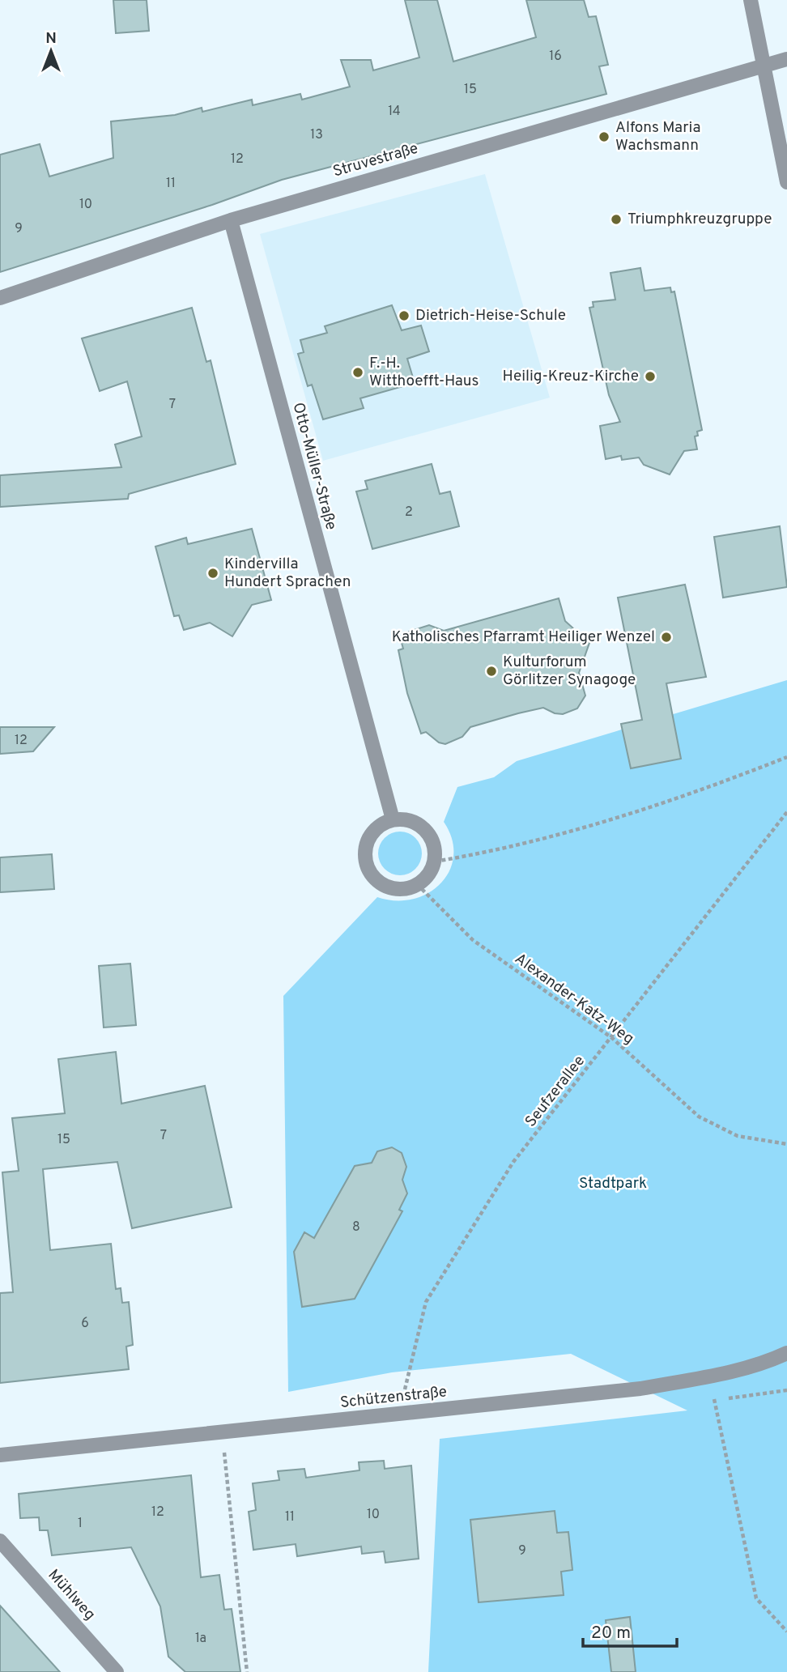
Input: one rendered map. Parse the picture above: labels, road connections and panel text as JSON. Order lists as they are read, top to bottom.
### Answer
{
  "streets": {
    "street": [
      "Struvestraße",
      "Otto-Müller-Straße",
      "Schützenstraße",
      "Mühlweg"
    ],
    "path": ["Alexander-Katz-Weg", "Seufzerallee"]
  },
  "crossings": [
    ["Struvestraße", "Otto-Müller-Straße"],
    ["Otto-Müller-Straße", "Alexander-Katz-Weg"],
    ["Alexander-Katz-Weg", "Seufzerallee"],
    ["Seufzerallee", "Schützenstraße"]
  ],
  "parks": ["Stadtpark"],
  "places": [
    "Alfons Maria Wachsmann",
    "Triumphkreuzgruppe",
    "Dietrich-Heise-Schule",
    "F.-H. Witthoefft-Haus",
    "Heilig-Kreuz-Kirche",
    "Kindervilla Hundert Sprachen",
    "Katholisches Pfarramt Heiliger Wenzel",
    "Kulturforum Görlitzer Synagoge"
  ],
  "house_numbers": [
    "16",
    "15",
    "14",
    "13",
    "12",
    "11",
    "10",
    "9",
    "7",
    "2",
    "12",
    "7",
    "15",
    "8",
    "6",
    "12",
    "10",
    "11",
    "1",
    "9",
    "1a"
  ],
  "scale_bar": "20 m",
  "north": "top"
}
